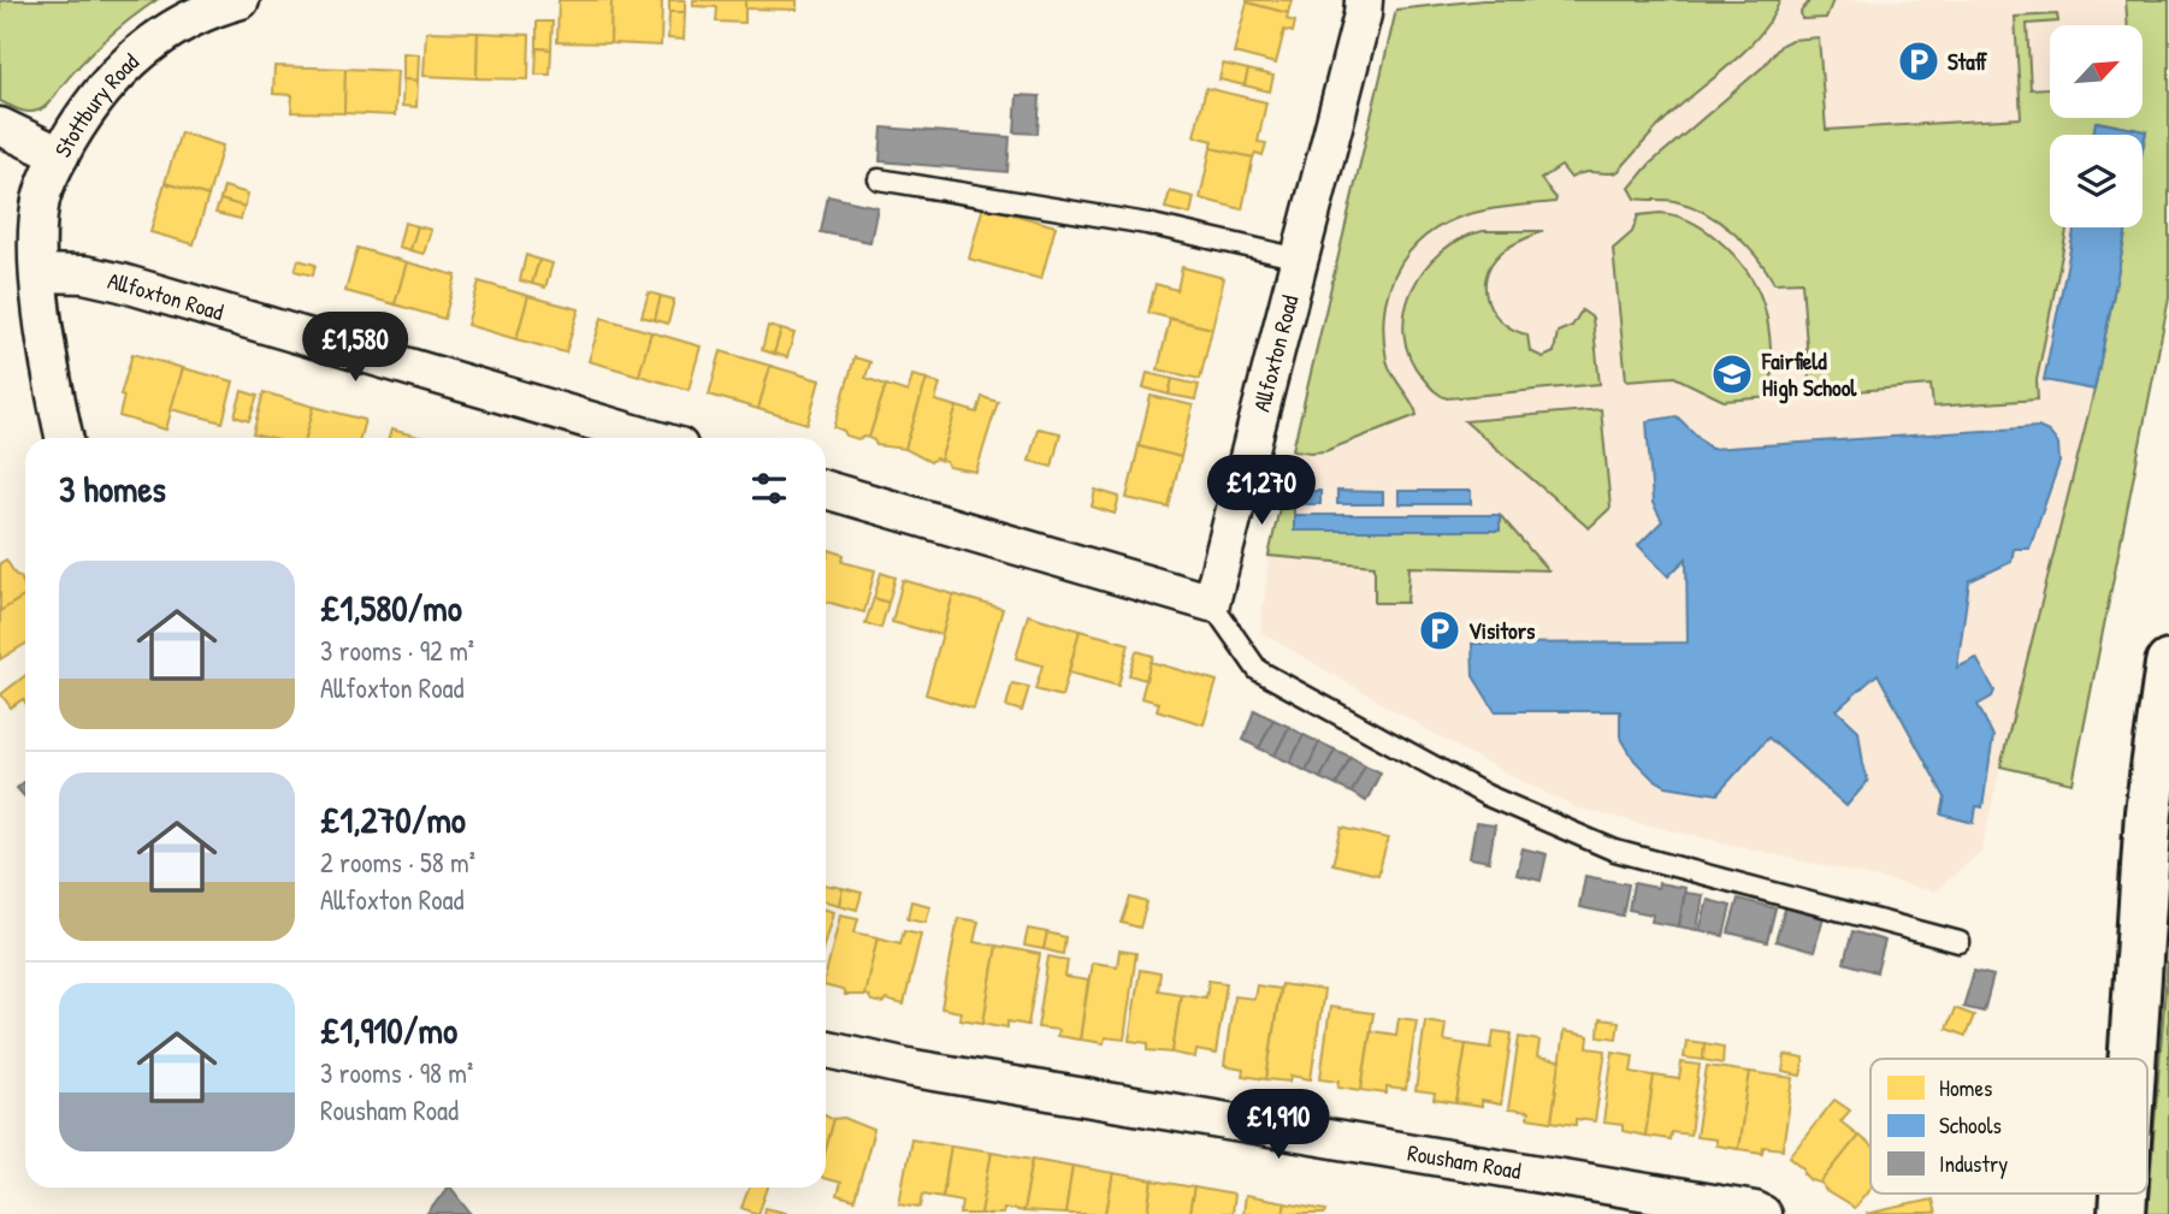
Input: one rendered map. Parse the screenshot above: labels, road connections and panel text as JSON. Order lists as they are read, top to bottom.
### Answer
{
  "streets": {
    "street": ["Stottbury Road", "Allfoxton Road", "Rousham Road"]
  },
  "crossings": [
    ["Stottbury Road", "Allfoxton Road"]
  ],
  "places": {
    "parking": ["Staff", "Visitors"],
    "school or university": ["Fairfield High School"]
  },
  "legend": ["Homes", "Schools", "Industry"],
  "north": "top right",
  "page": {
    "price": ["£1,580", "£1,270", "£1,910"],
    "heading": "3 homes",
    "list": [
      {
        "name": "£1,580/mo",
        "note": "3 rooms · 92 m² · Allfoxton Road"
      },
      {
        "name": "£1,270/mo",
        "note": "2 rooms · 58 m² · Allfoxton Road"
      },
      {
        "name": "£1,910/mo",
        "note": "3 rooms · 98 m² · Rousham Road"
      }
    ]
  }
}
